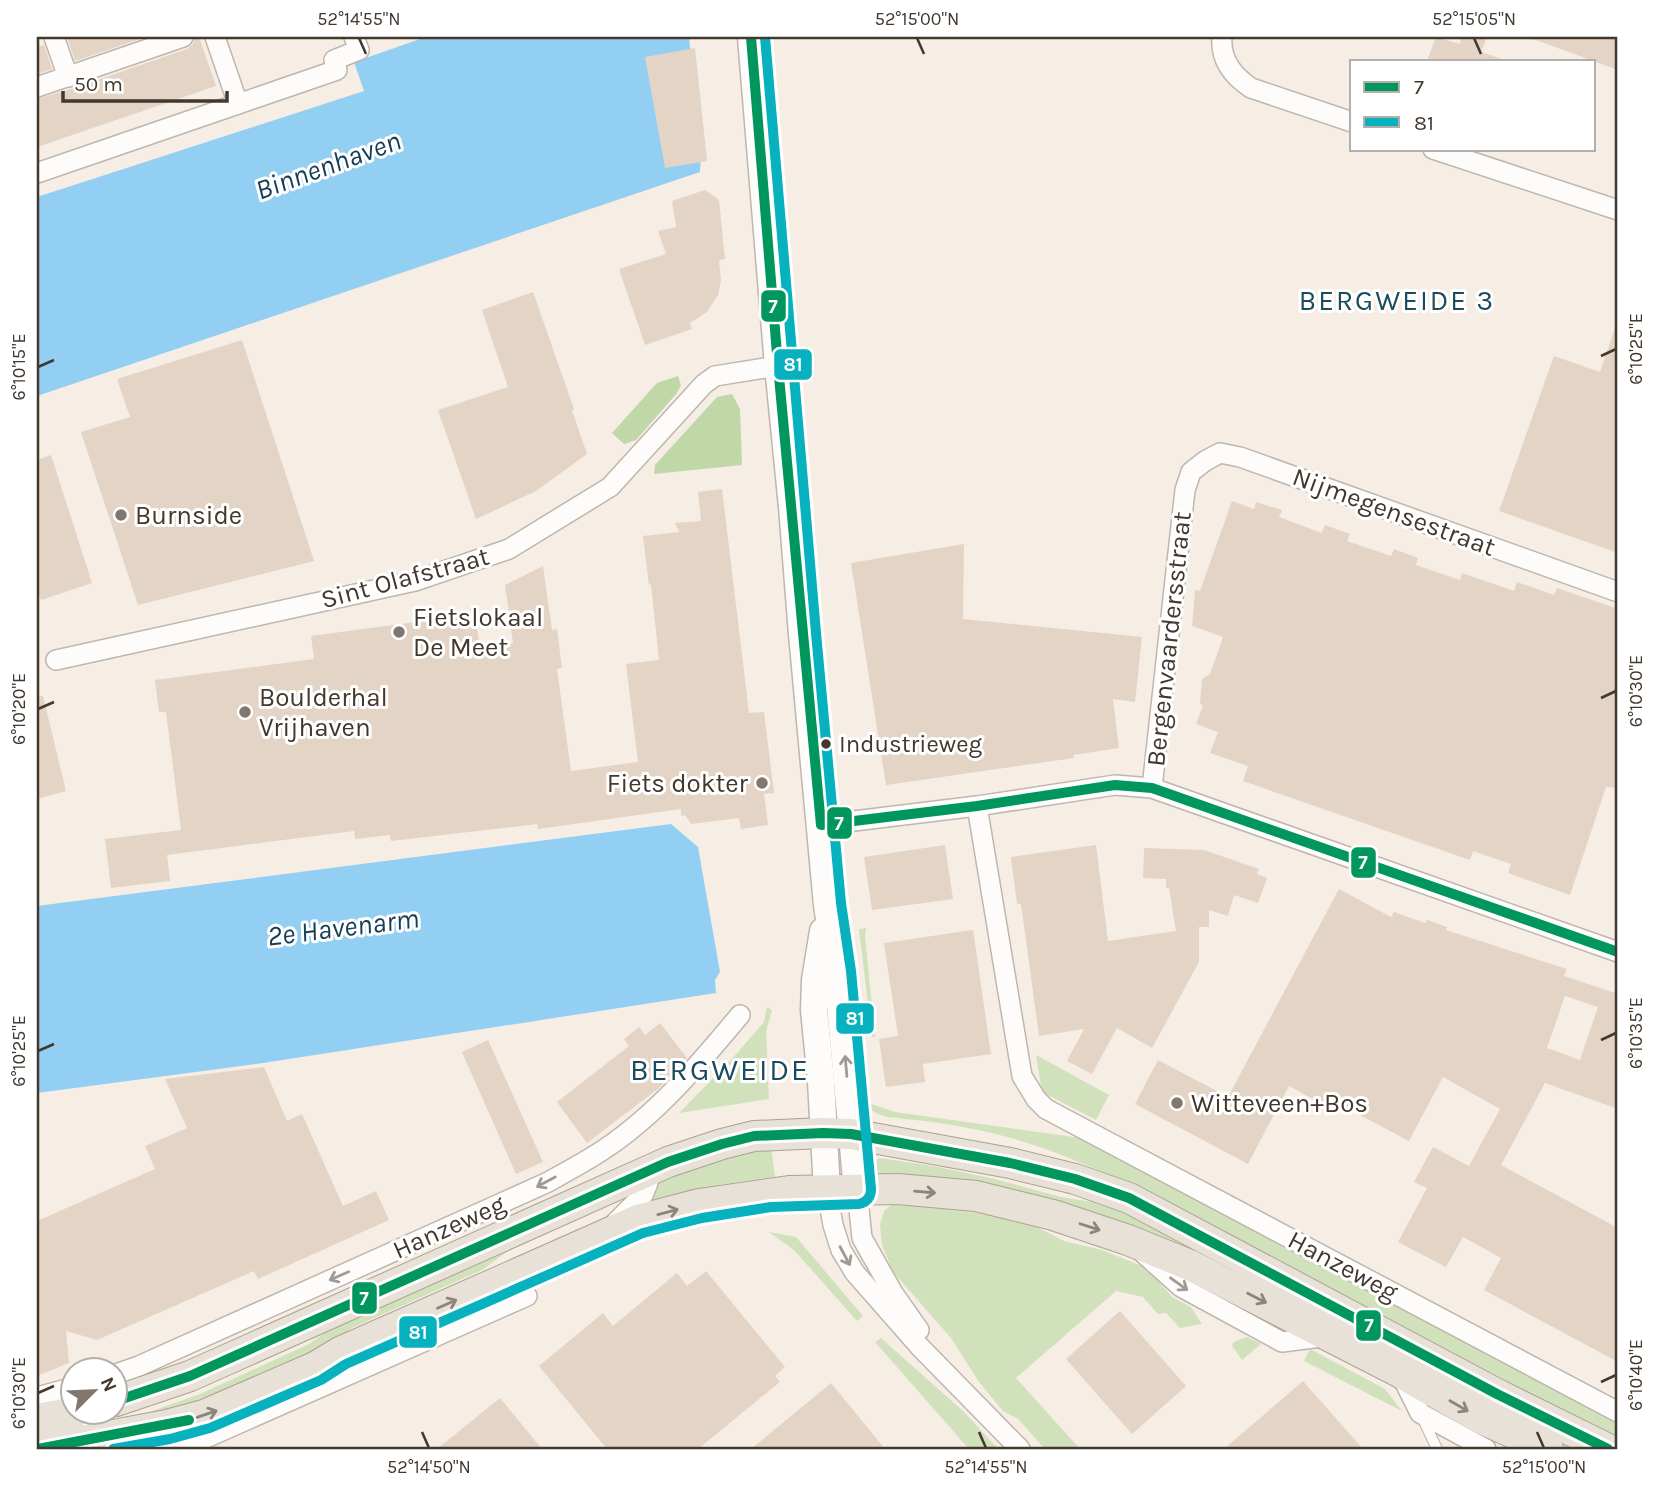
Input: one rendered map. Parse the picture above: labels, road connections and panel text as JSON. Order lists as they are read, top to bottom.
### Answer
{
  "streets": {
    "main road": ["Hanzeweg"],
    "street": ["Nijmegensestraat", "Sint Olafstraat", "Bergenvaardersstraat"]
  },
  "crossings": [
    ["Nijmegensestraat", "Bergenvaardersstraat"]
  ],
  "districts": ["BERGWEIDE 3", "BERGWEIDE"],
  "water": ["Binnenhaven", "2e Havenarm"],
  "places": [
    "Burnside",
    "Fietslokaal De Meet",
    "Boulderhal Vrijhaven",
    "Industrieweg",
    "Fiets dokter",
    "Witteveen+Bos"
  ],
  "lines": ["transit line 7", "transit line 81"],
  "legend": ["7", "81"],
  "scale_bar": "50 m",
  "north": "top right",
  "coordinates": [
    "52°14'55\"N",
    "52°15'00\"N",
    "52°15'05\"N",
    "6°10'25\"E",
    "6°10'15\"E",
    "6°10'30\"E",
    "6°10'20\"E",
    "6°10'35\"E",
    "6°10'40\"E",
    "52°14'50\"N"
  ]
}
